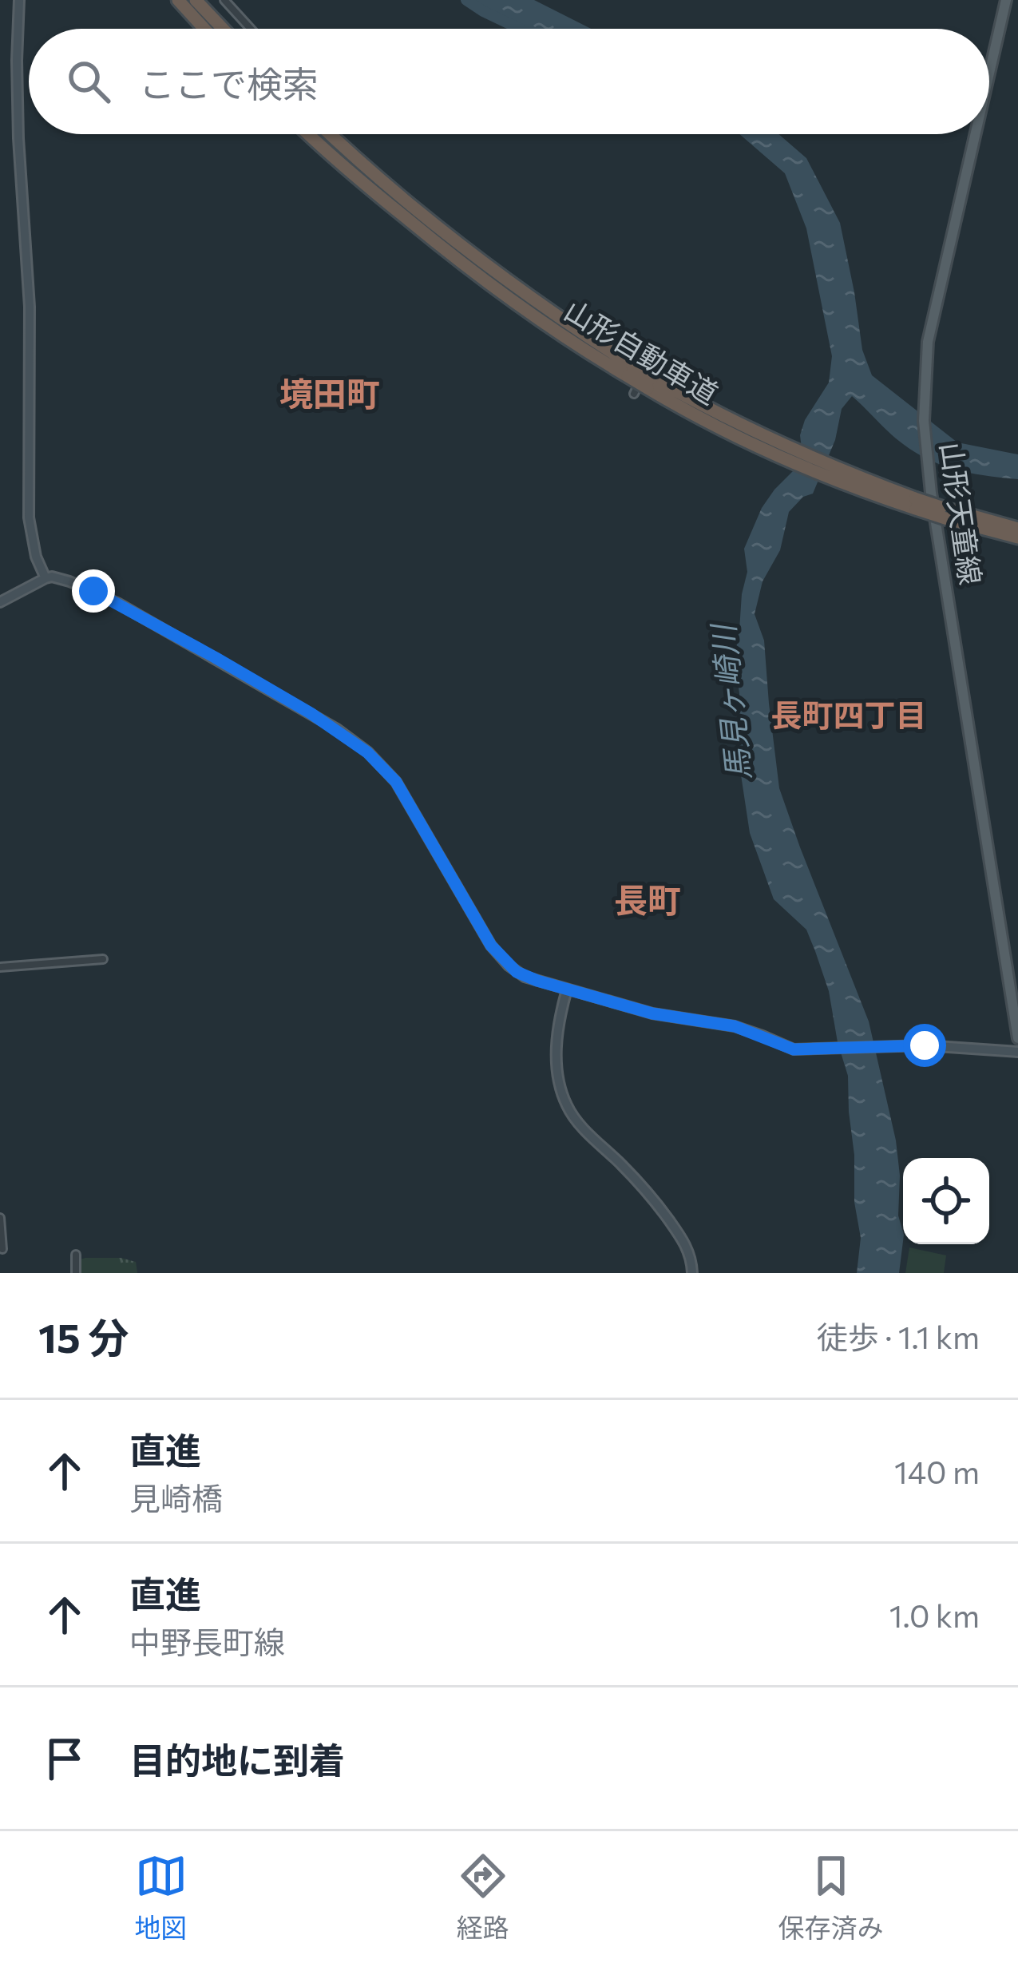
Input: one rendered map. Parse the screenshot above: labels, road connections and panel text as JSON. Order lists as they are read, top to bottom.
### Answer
{
  "streets": {
    "highway": ["山形自動車道"],
    "main road": ["山形天童線"]
  },
  "districts": ["境田町", "長町四丁目", "長町"],
  "water": ["馬見ヶ崎川"],
  "page": {
    "search": "ここで検索",
    "heading": ["15 分", "徒歩 · 1.1 km"],
    "list": [
      ["直進", "見崎橋", "140 m"],
      ["直進", "中野長町線", "1.0 km"],
      "目的地に到着"
    ],
    "nav": ["地図", "経路", "保存済み"]
  }
}
